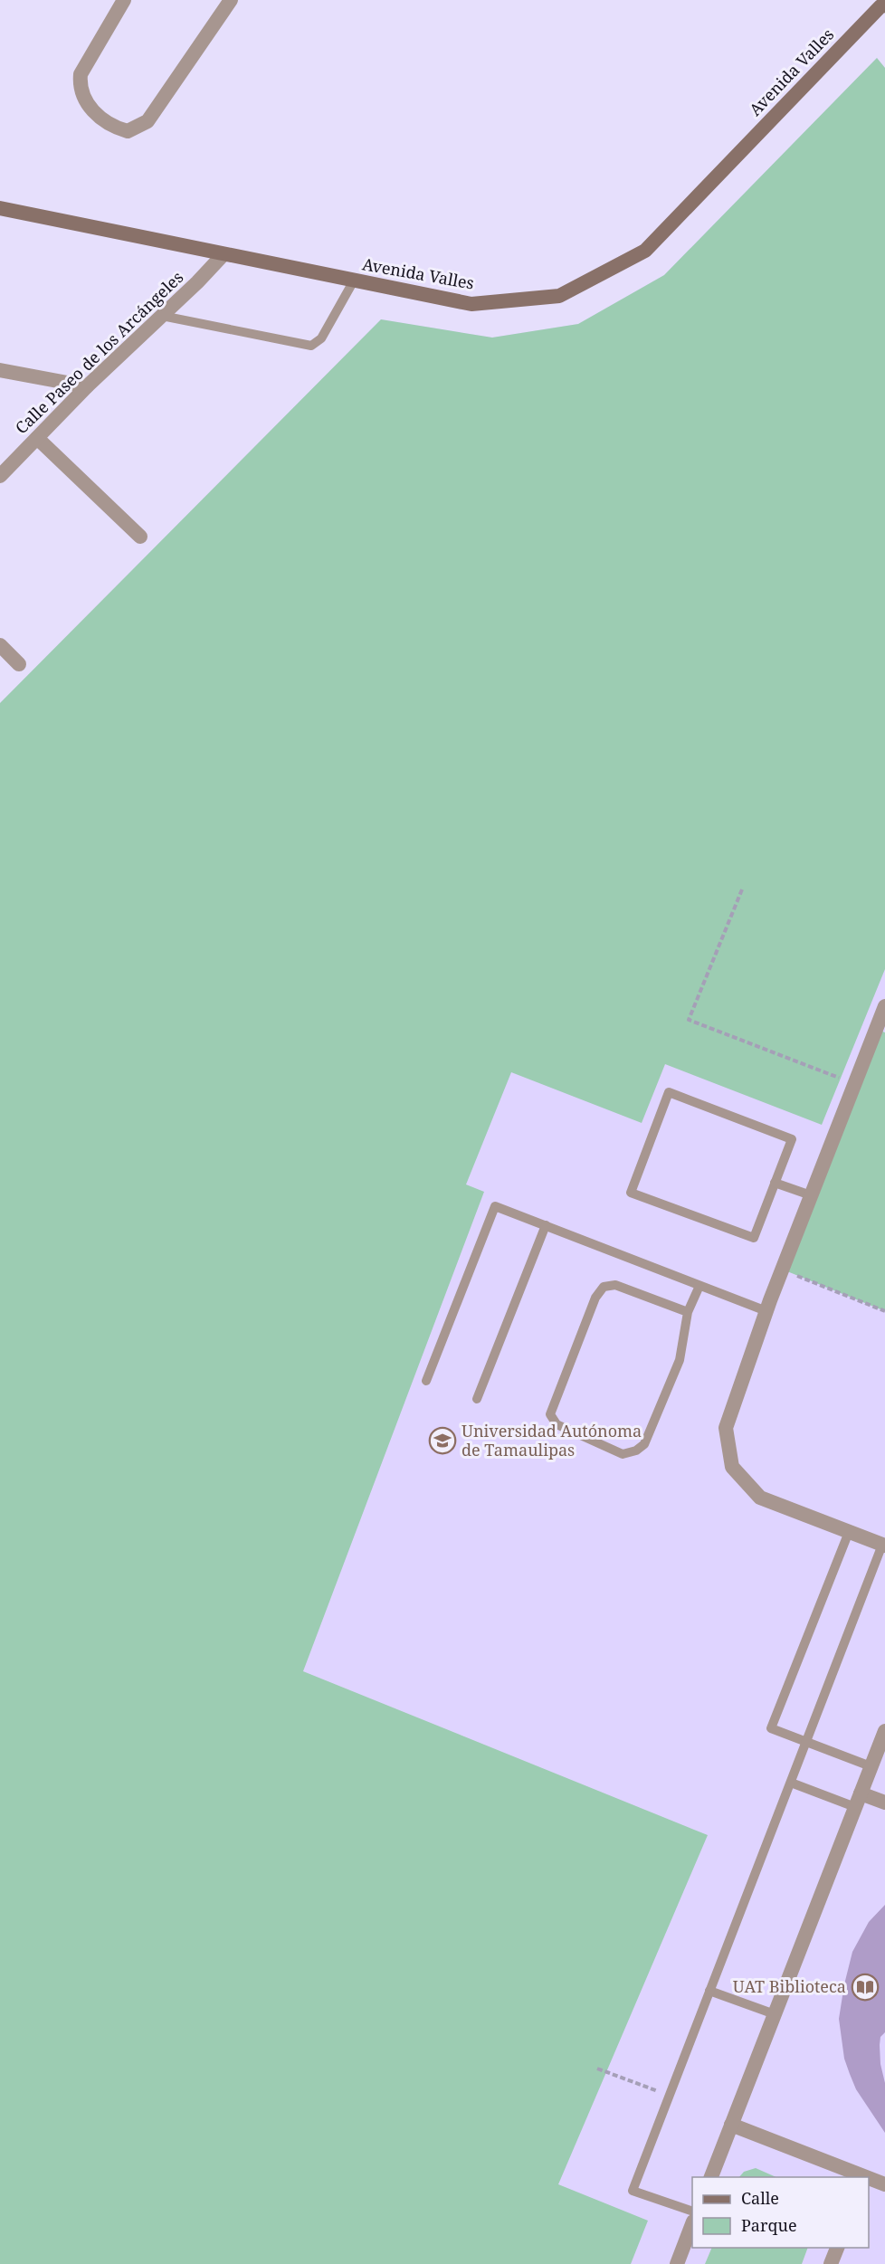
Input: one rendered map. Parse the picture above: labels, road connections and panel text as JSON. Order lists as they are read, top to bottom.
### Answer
{
  "streets": {
    "main road": ["Avenida Valles"],
    "street": ["Calle Paseo de los Arcángeles"]
  },
  "crossings": [
    ["Avenida Valles", "Calle Paseo de los Arcángeles"]
  ],
  "places": {
    "school or university": ["Universidad Autónoma de Tamaulipas"],
    "library": ["UAT Biblioteca"]
  },
  "legend": ["Calle", "Parque"]
}
